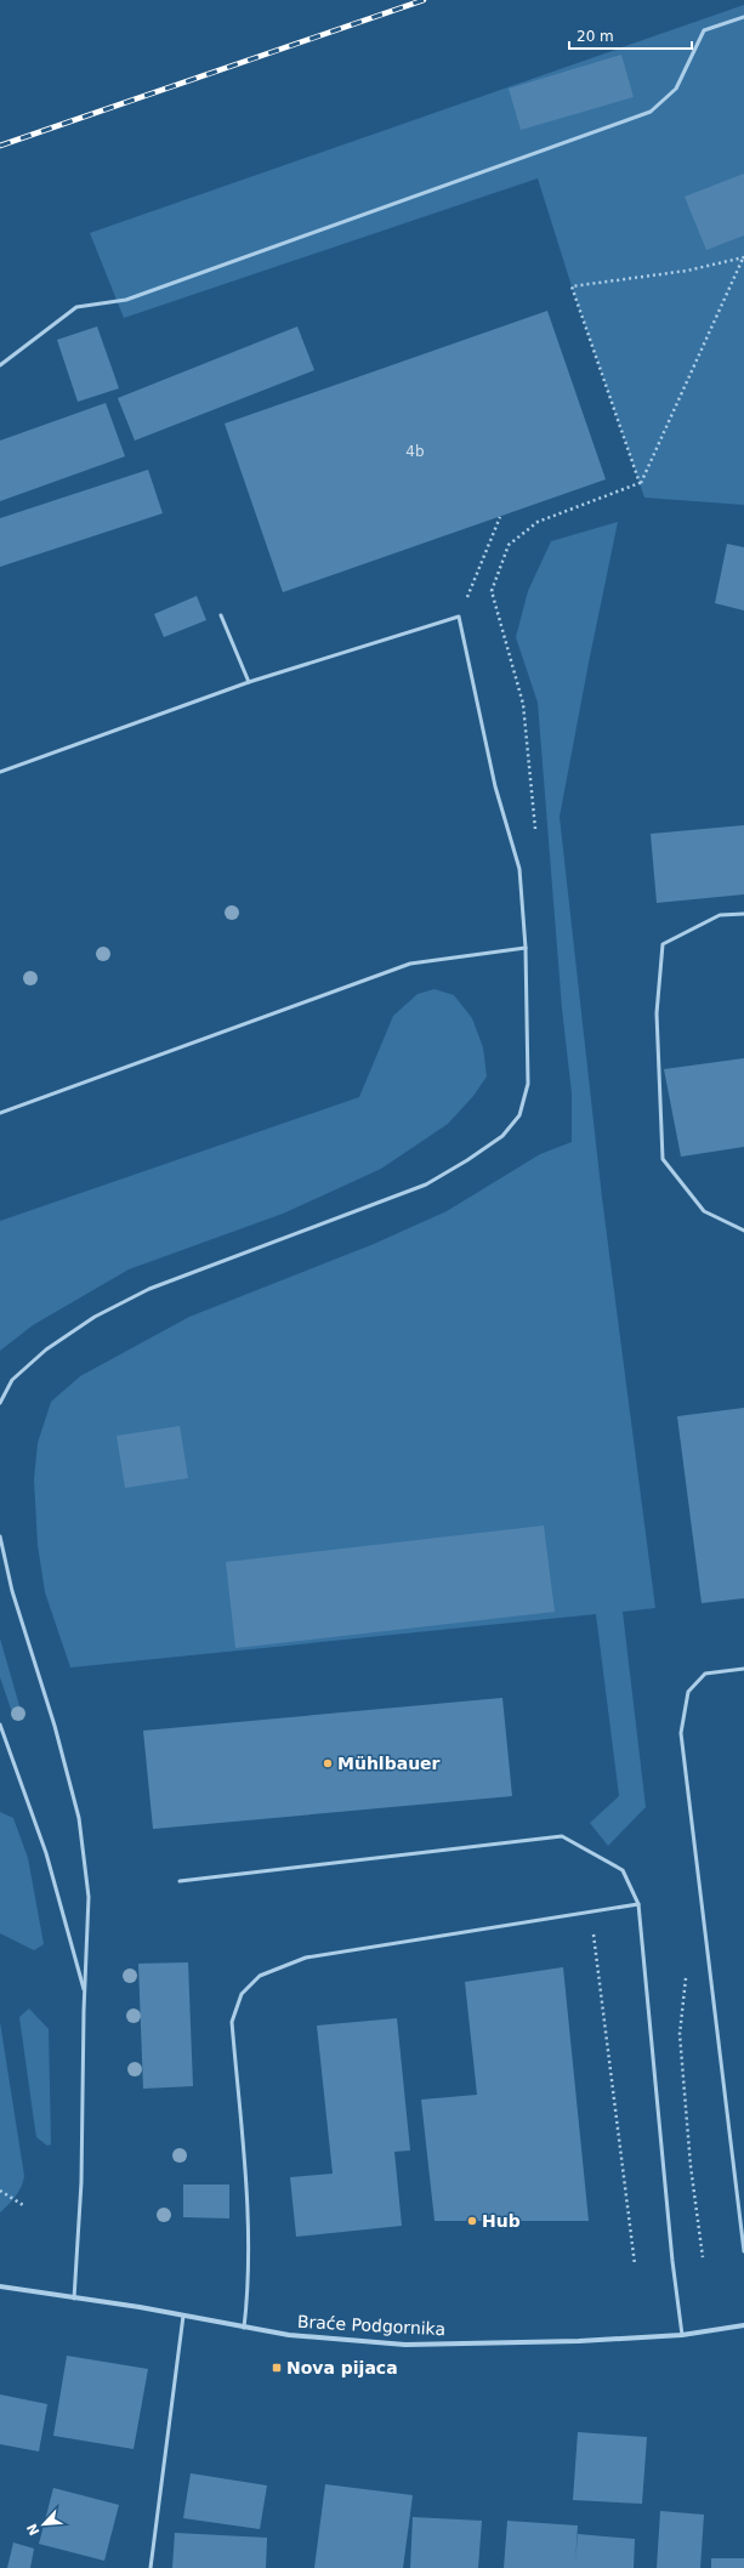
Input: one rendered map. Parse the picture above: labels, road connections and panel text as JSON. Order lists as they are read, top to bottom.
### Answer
{
  "streets": {
    "street": ["Braće Podgornika"]
  },
  "places": {
    "other": ["Mühlbauer", "Hub"],
    "transit": ["Nova pijaca"]
  },
  "house_numbers": ["4b"],
  "scale_bar": "20 m",
  "north": "bottom left"
}
